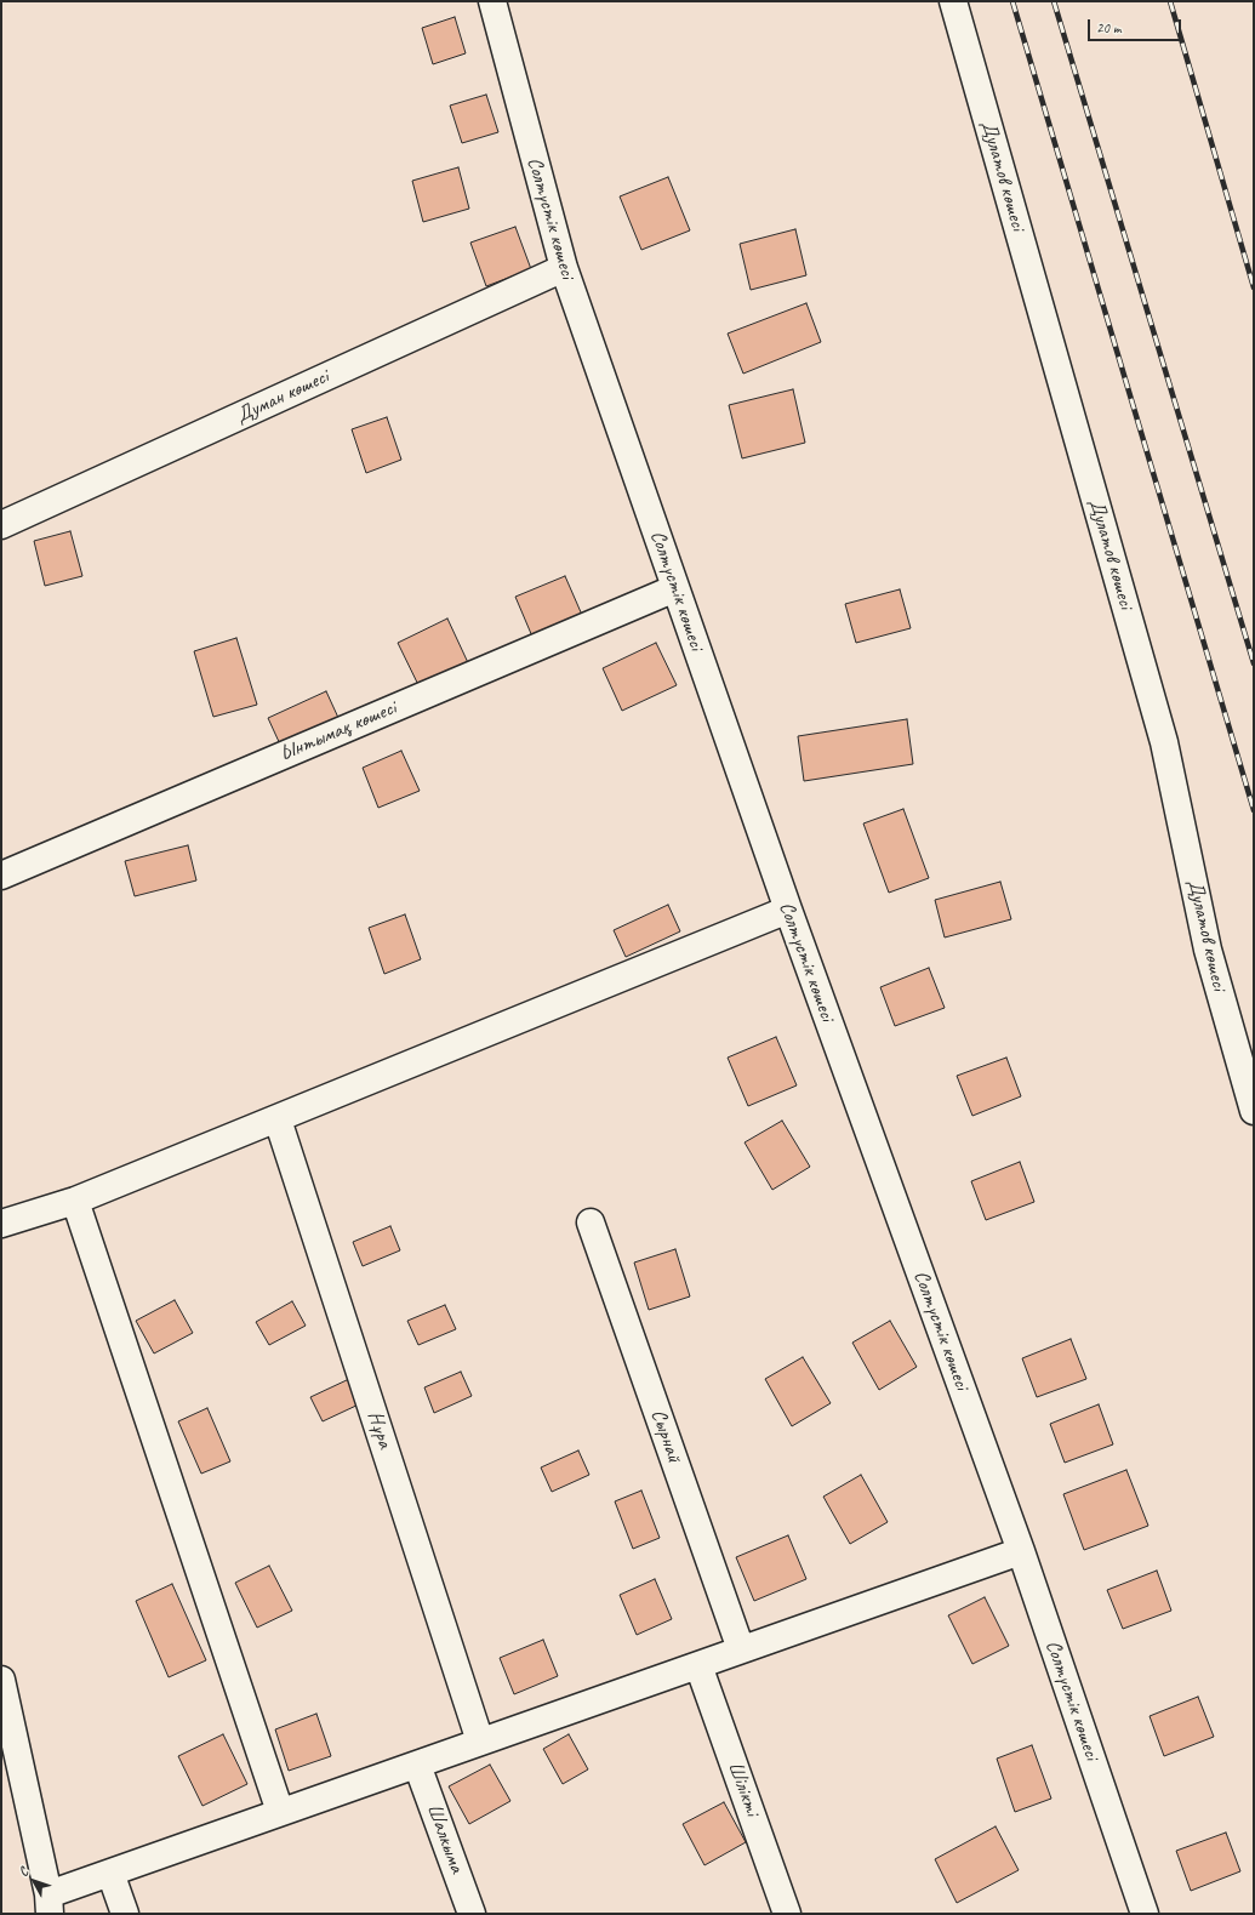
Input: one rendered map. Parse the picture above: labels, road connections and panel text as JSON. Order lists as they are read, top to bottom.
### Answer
{
  "streets": {
    "street": [
      "Дулатов көшесі",
      "Солтүстік көшесі",
      "Думан көшесі",
      "Ынтымақ көшесі",
      "Нұра",
      "Сырнай",
      "Шілікті",
      "Шалкыма"
    ]
  },
  "crossings": [
    ["Солтүстік көшесі", "Думан көшесі"],
    ["Солтүстік көшесі", "Ынтымақ көшесі"]
  ],
  "scale_bar": "20 m",
  "north": "top left"
}
